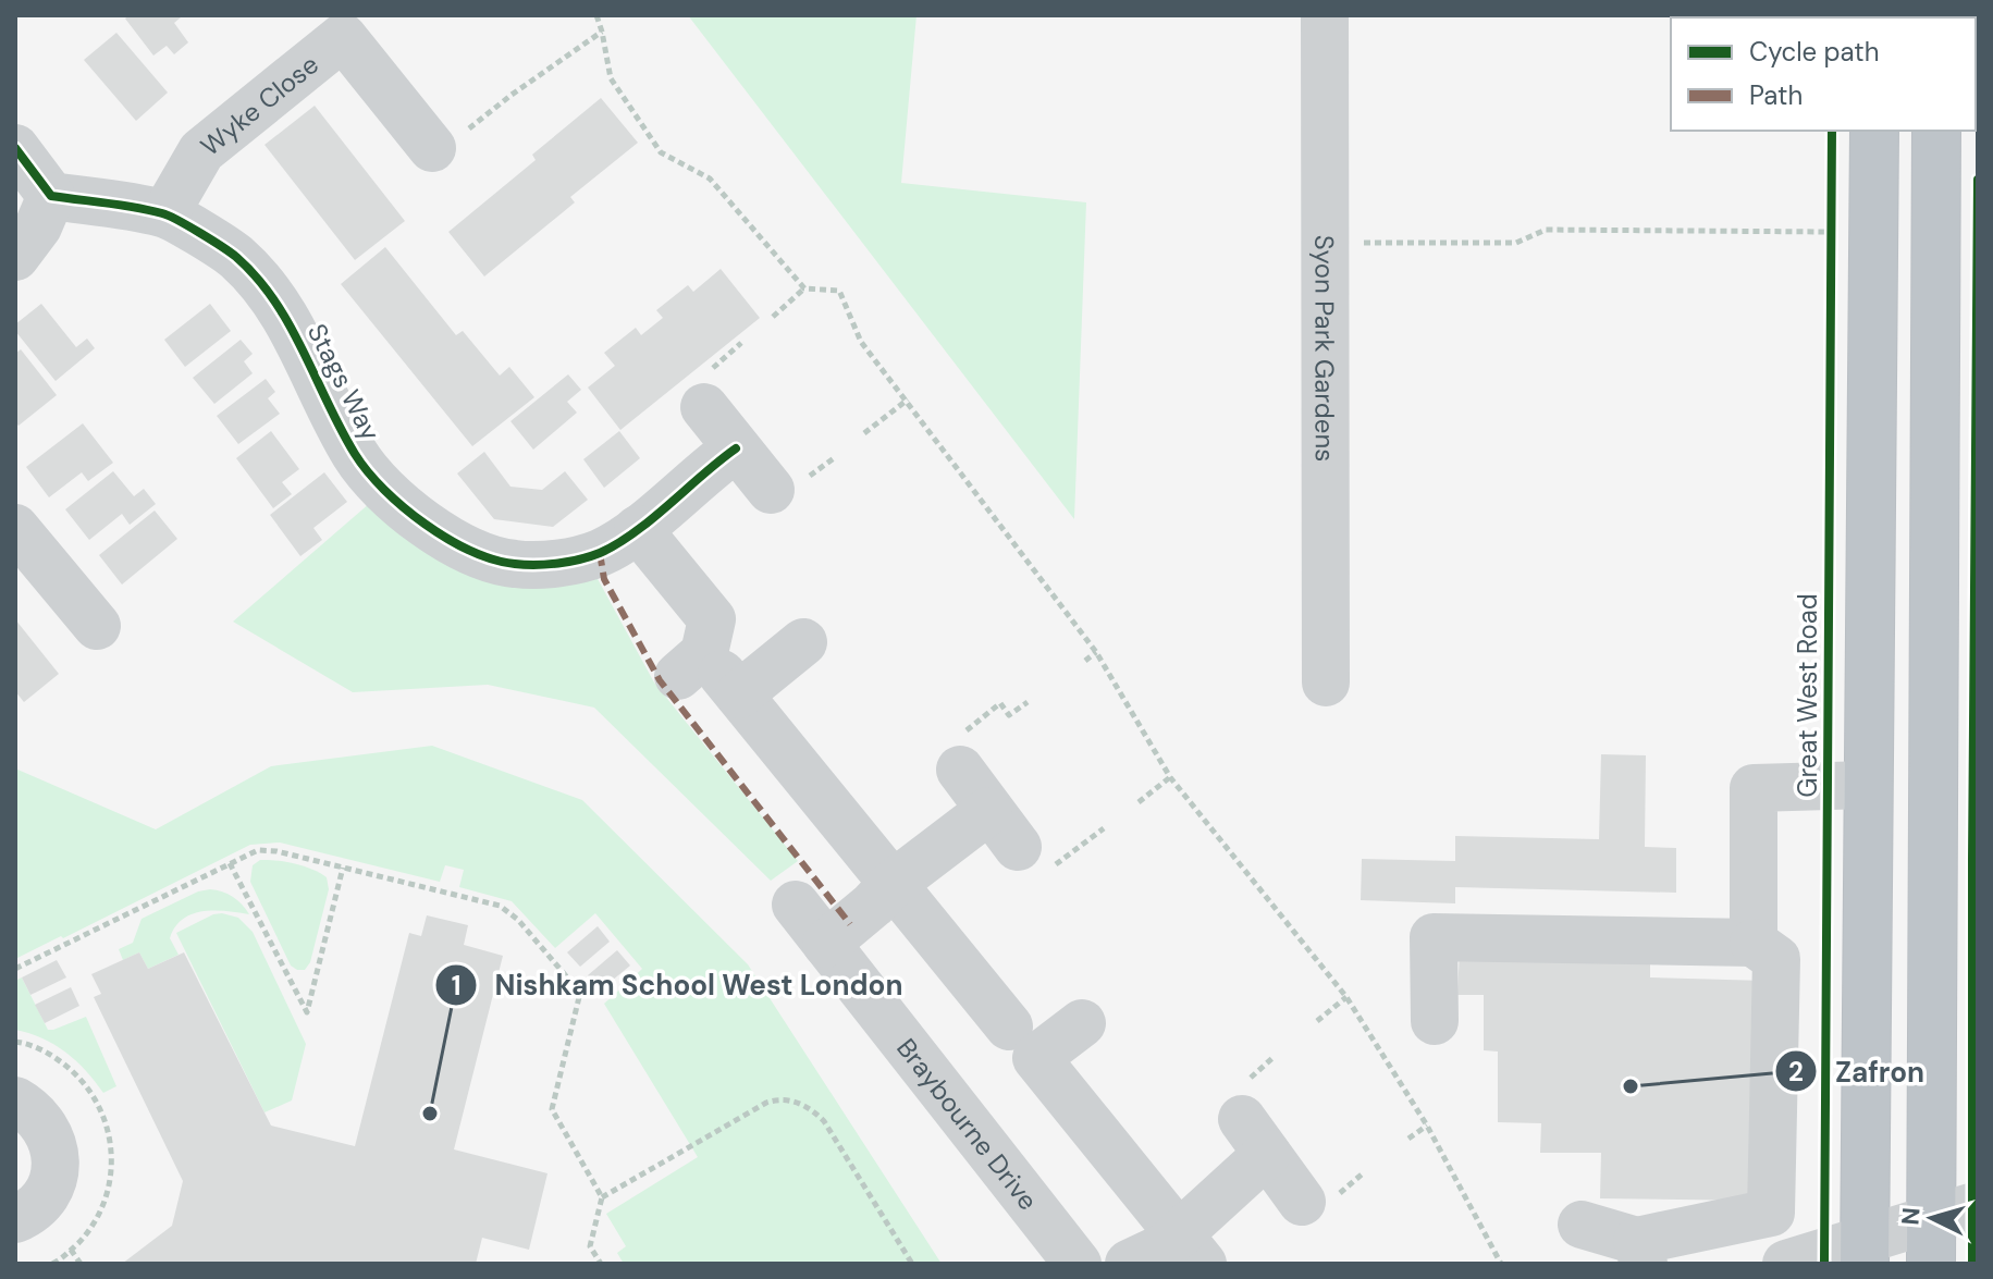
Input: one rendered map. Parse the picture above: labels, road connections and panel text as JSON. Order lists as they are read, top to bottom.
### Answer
{
  "streets": {
    "street": [
      "Wyke Close",
      "Syon Park Gardens",
      "Stags Way",
      "Braybourne Drive"
    ],
    "cycle path": ["Great West Road"]
  },
  "crossings": [
    ["Wyke Close", "Stags Way"]
  ],
  "places": ["Zafron", "Nishkam School West London"],
  "legend": ["Cycle path", "Path"],
  "north": "left"
}
